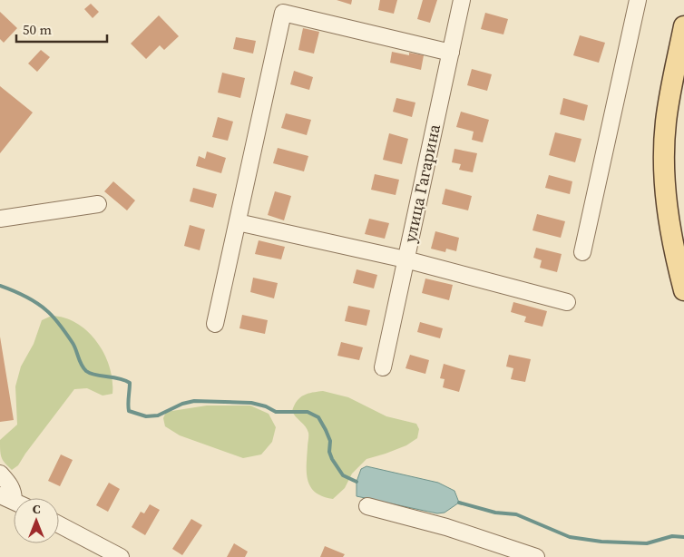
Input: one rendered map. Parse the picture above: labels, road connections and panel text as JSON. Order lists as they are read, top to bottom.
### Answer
{
  "streets": {
    "street": ["улица Гагарина"]
  },
  "scale_bar": "50 m",
  "north": "top"
}
